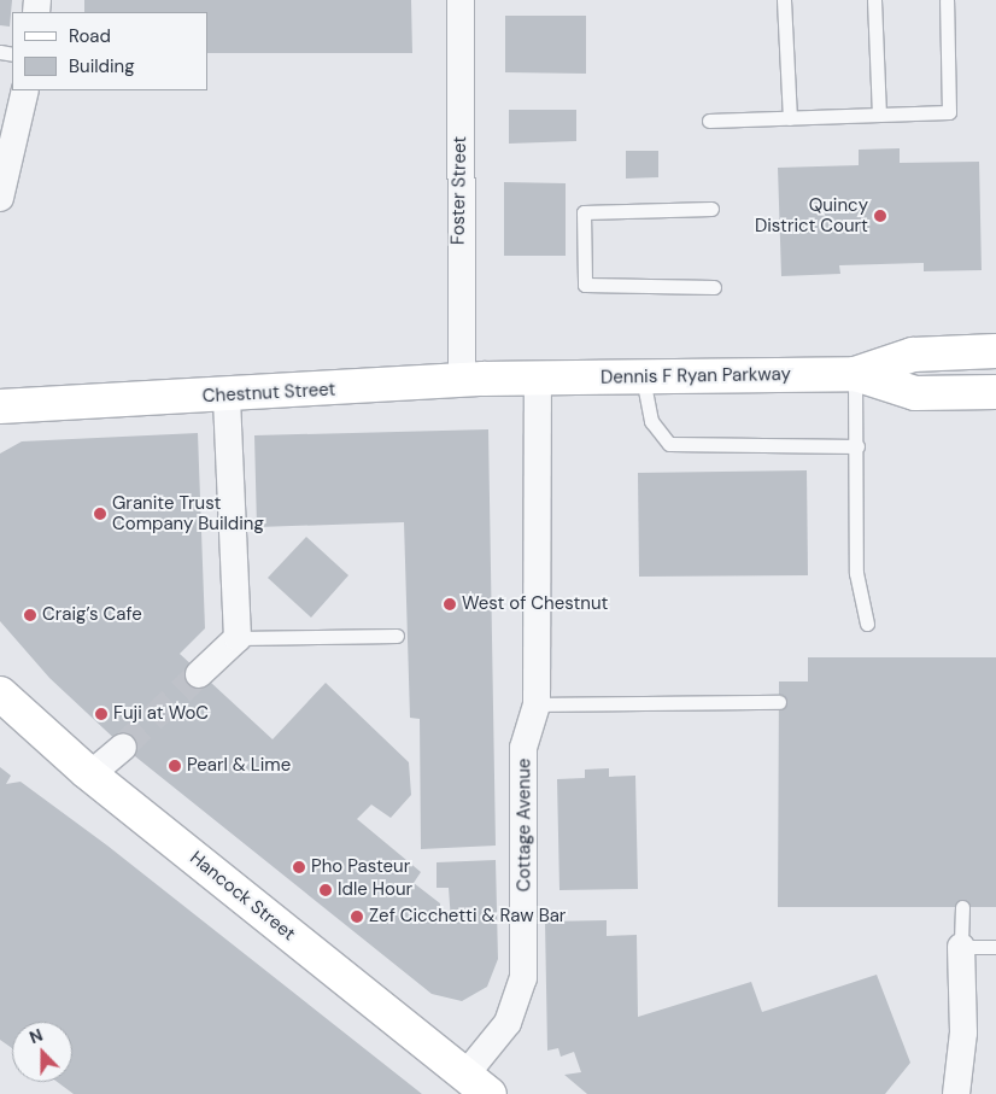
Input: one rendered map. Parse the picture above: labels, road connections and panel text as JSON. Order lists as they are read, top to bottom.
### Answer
{
  "streets": {
    "street": [
      "Foster Street",
      "Dennis F Ryan Parkway",
      "Chestnut Street",
      "Cottage Avenue",
      "Hancock Street"
    ]
  },
  "crossings": [
    ["Foster Street", "Chestnut Street"],
    ["Dennis F Ryan Parkway", "Chestnut Street"],
    ["Dennis F Ryan Parkway", "Cottage Avenue"],
    ["Chestnut Street", "Cottage Avenue"],
    ["Cottage Avenue", "Hancock Street"]
  ],
  "places": [
    "Quincy District Court",
    "Granite Trust Company Building",
    "West of Chestnut",
    "Craig’s Cafe",
    "Fuji at WoC",
    "Pearl & Lime",
    "Pho Pasteur",
    "Idle Hour",
    "Zef Cicchetti & Raw Bar"
  ],
  "legend": ["Road", "Building"],
  "north": "top"
}
